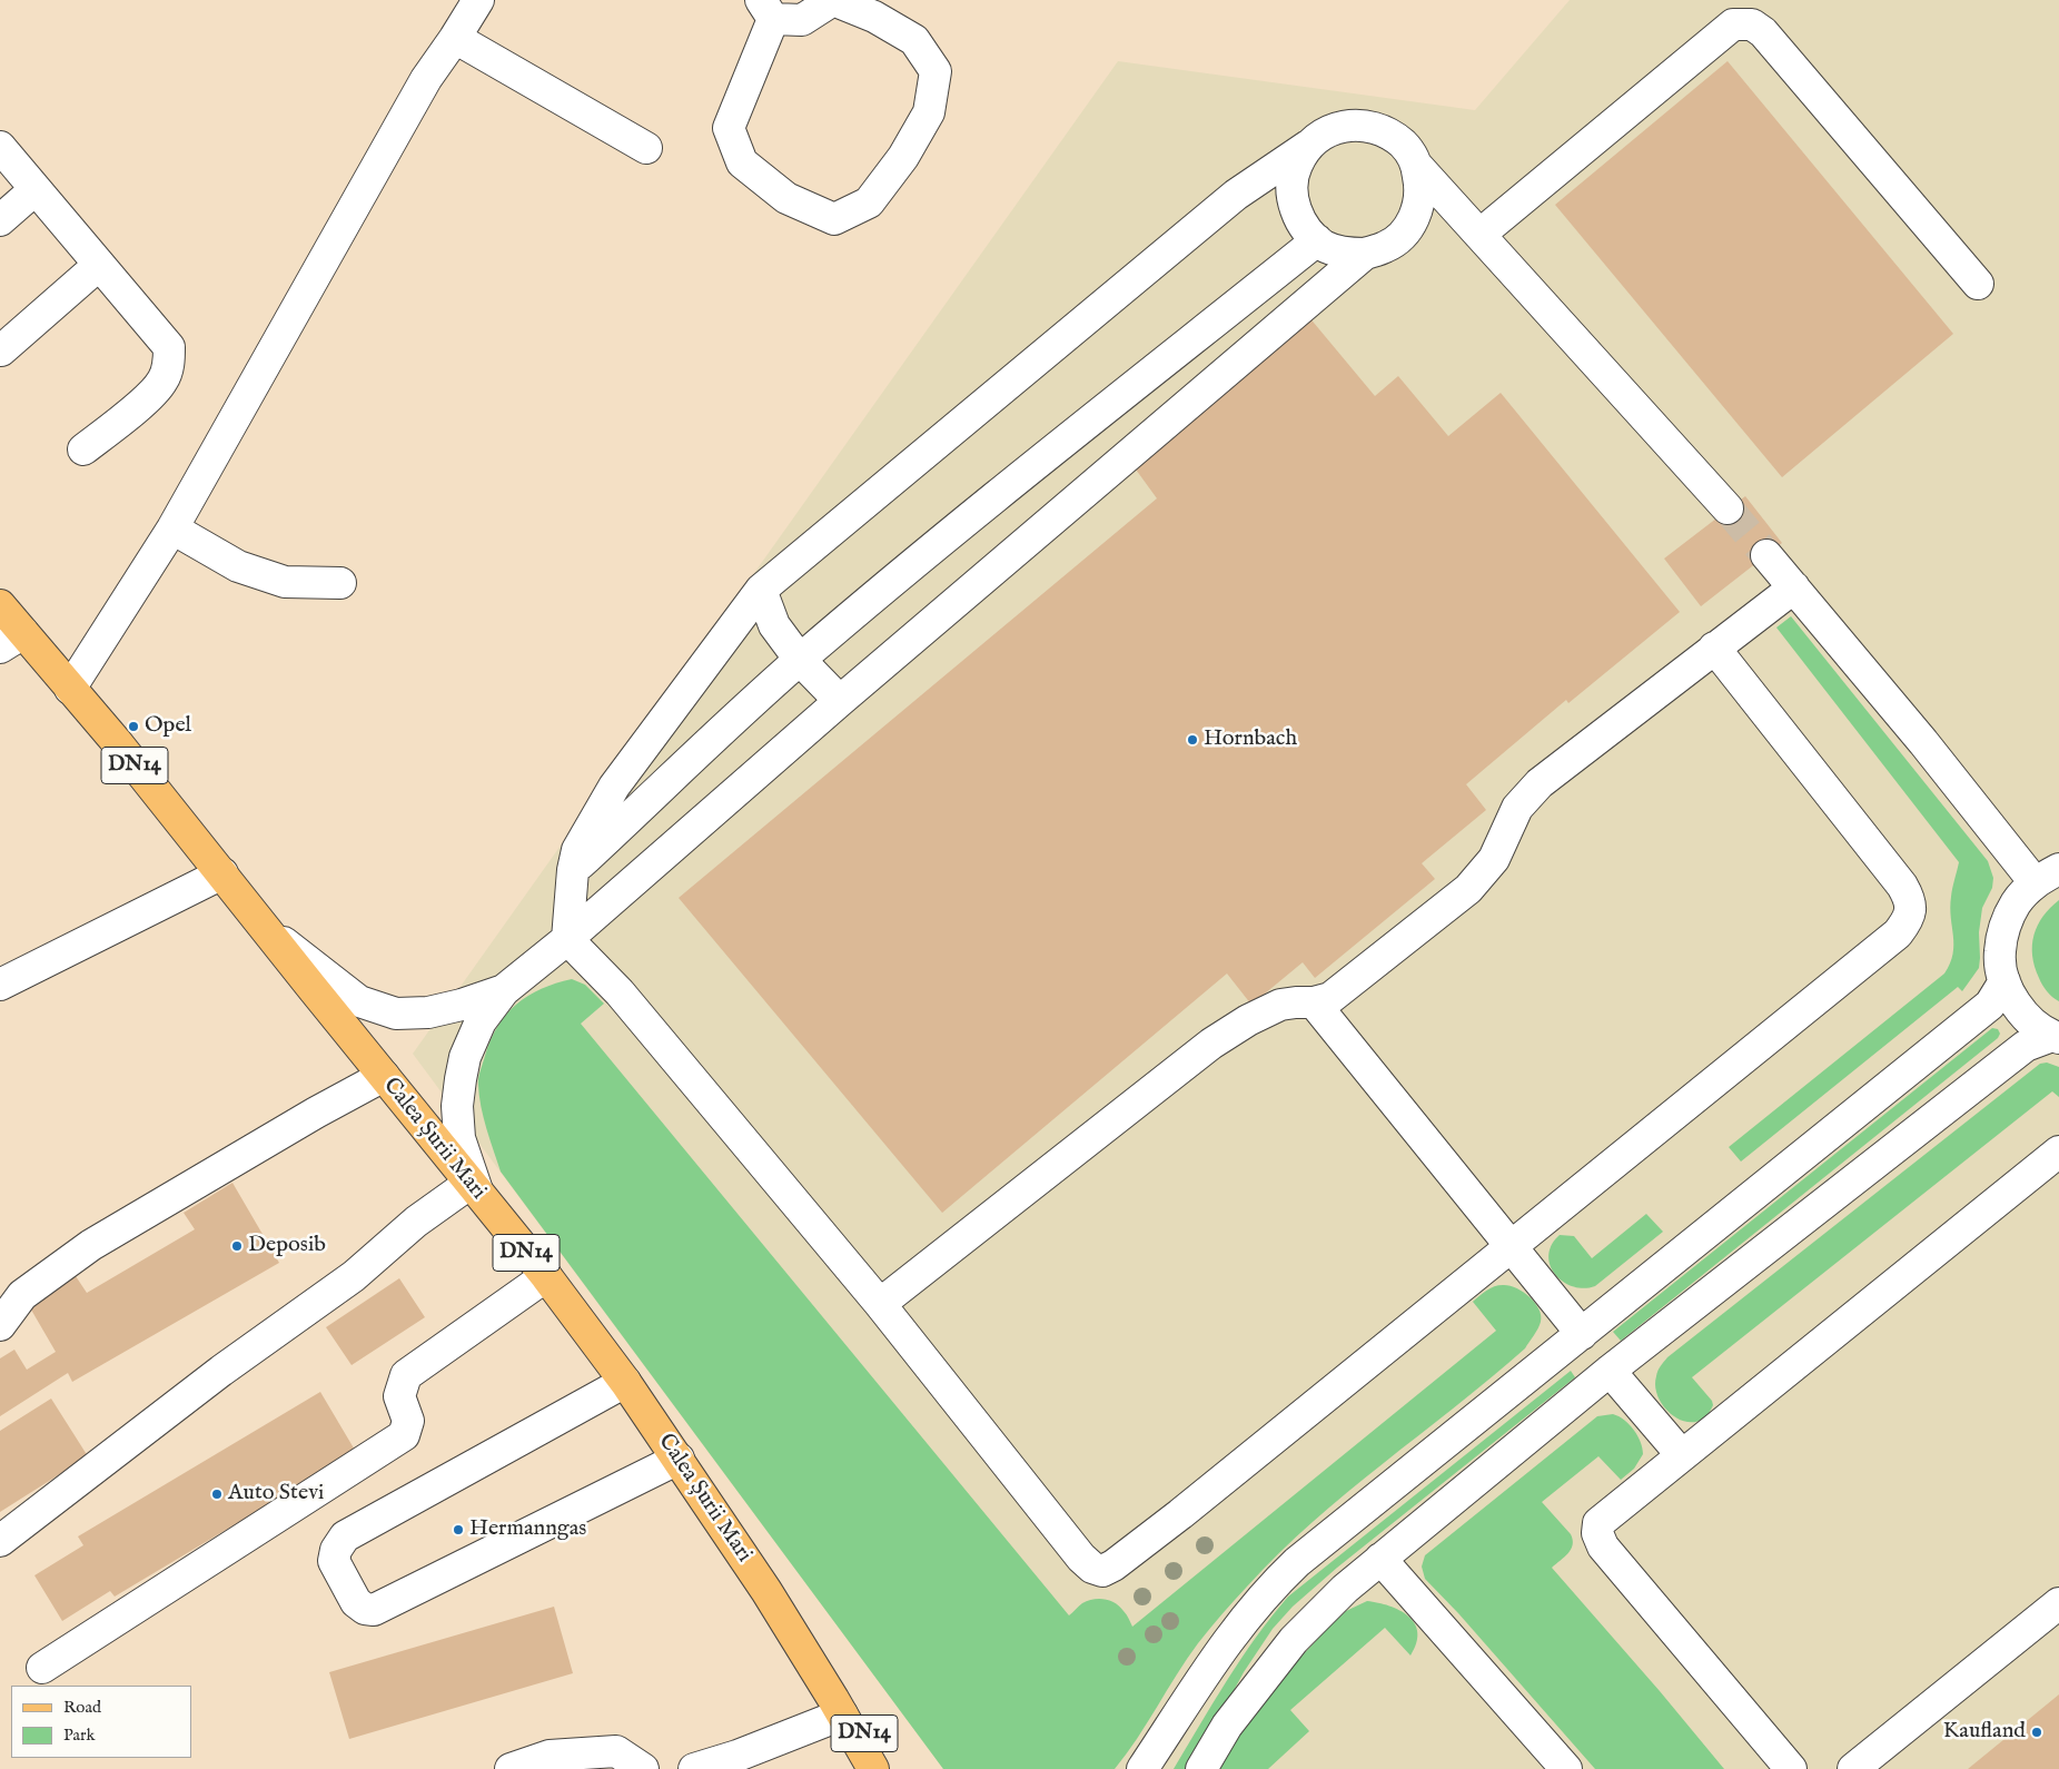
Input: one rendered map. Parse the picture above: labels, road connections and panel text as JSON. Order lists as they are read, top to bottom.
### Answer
{
  "streets": {
    "main road": ["DN14", "Calea Șurii Mari"]
  },
  "places": [
    "Opel",
    "Hornbach",
    "Deposib",
    "Auto Stevi",
    "Hermanngas",
    "Kaufland"
  ],
  "legend": ["Road", "Park"]
}
